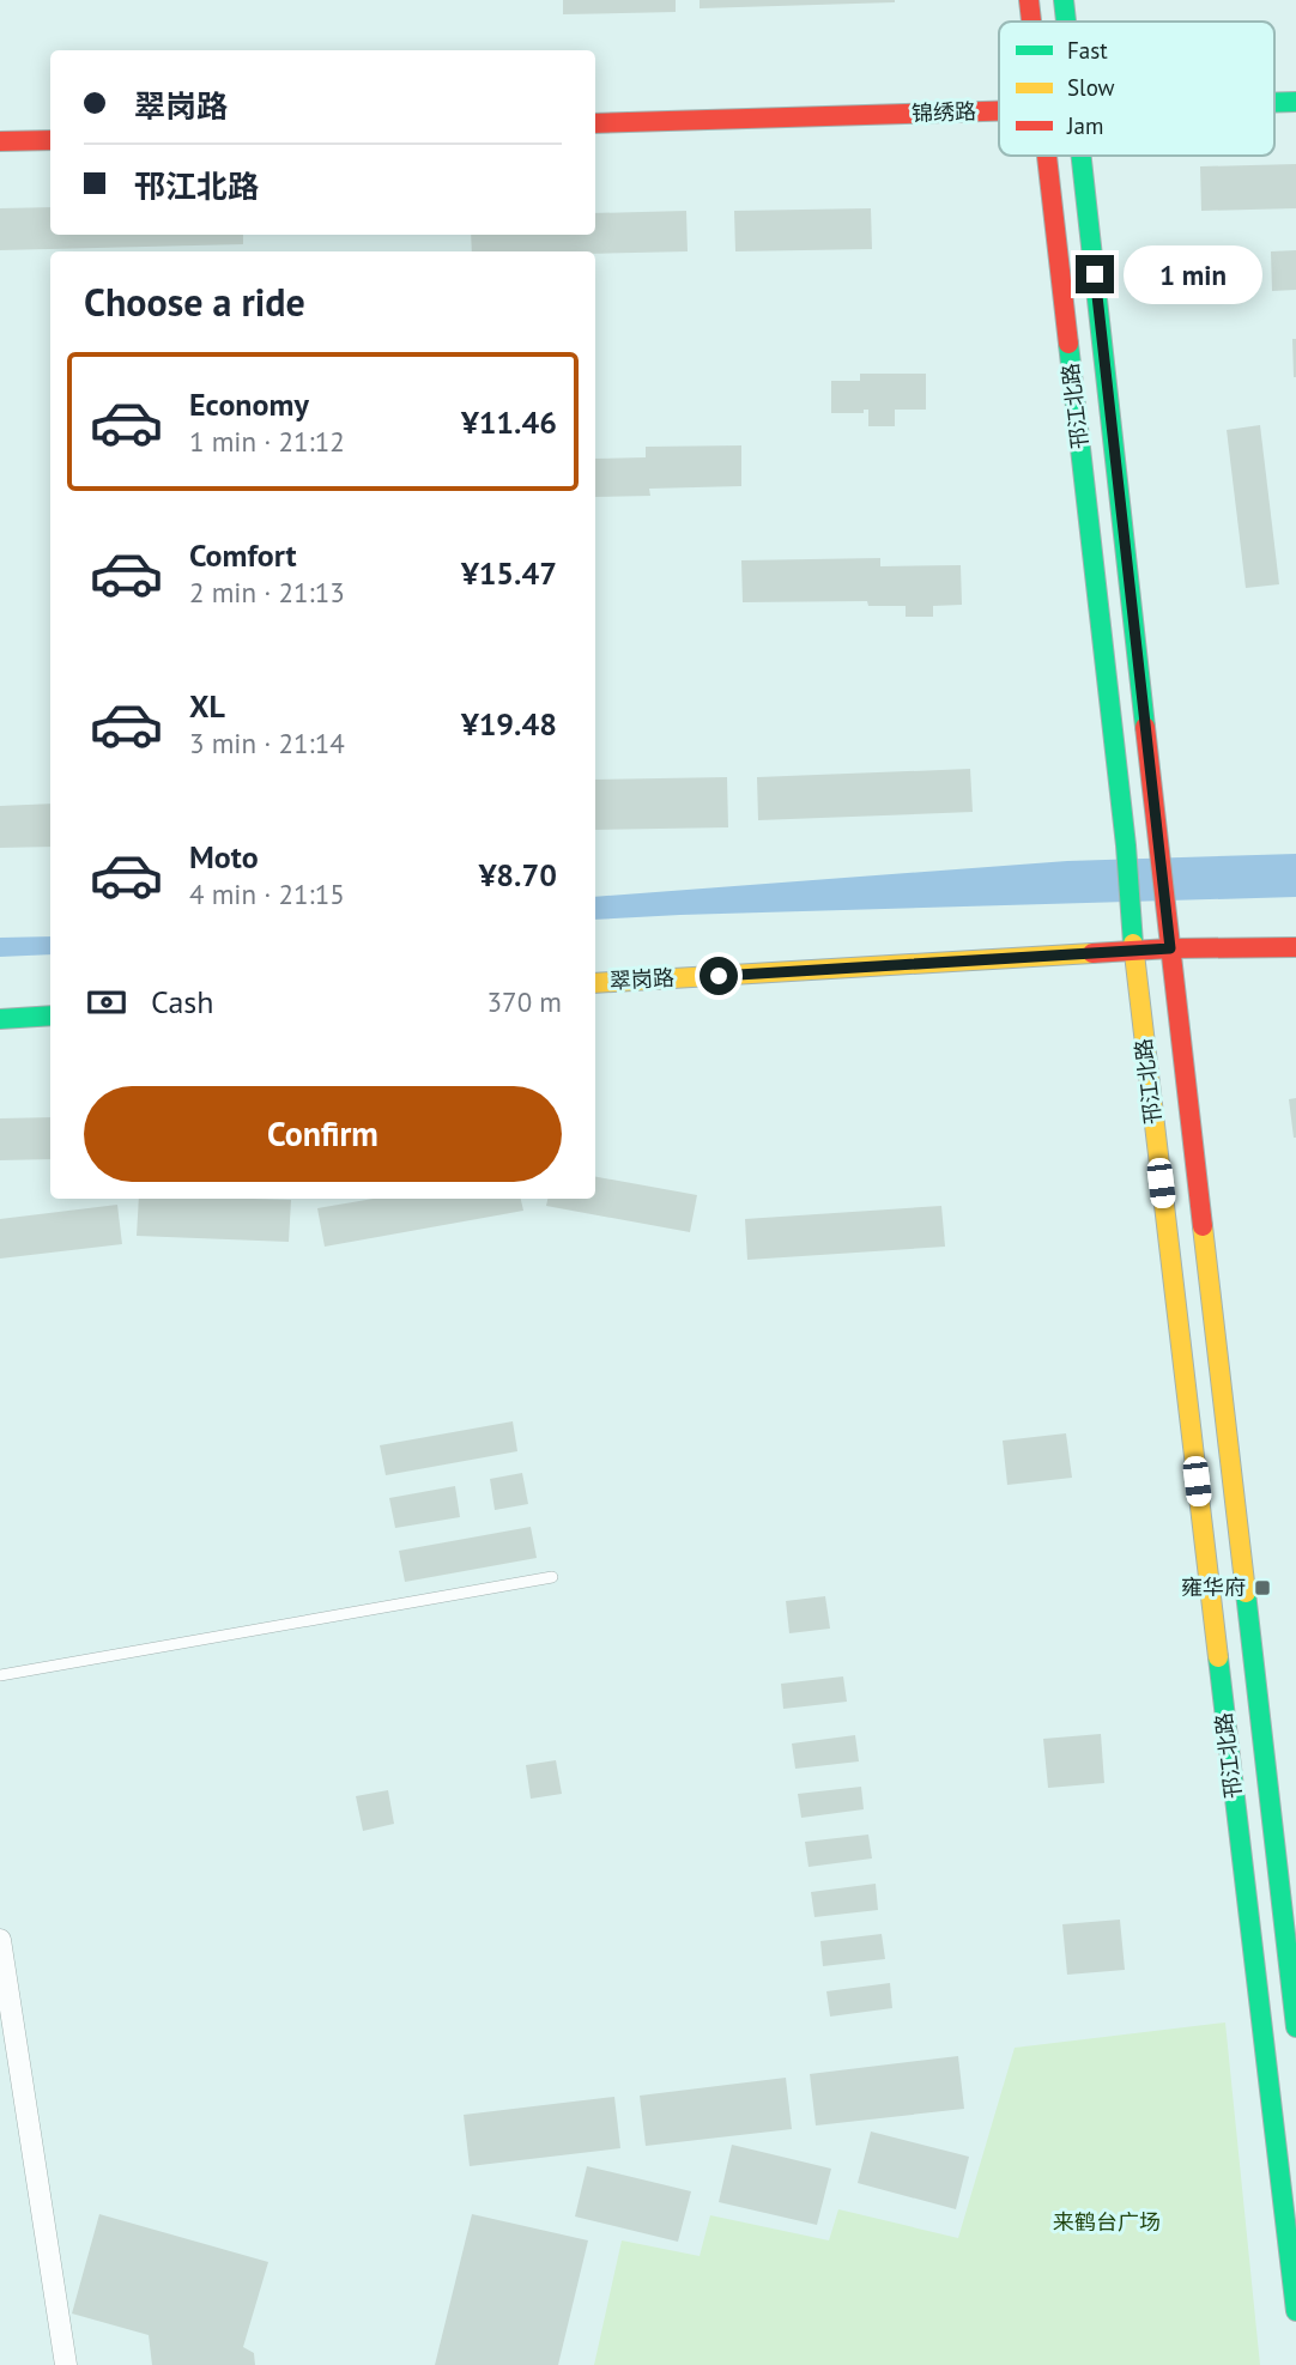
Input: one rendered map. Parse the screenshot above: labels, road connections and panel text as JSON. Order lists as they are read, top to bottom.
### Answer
{
  "streets": {
    "main road": ["锦绣路", "邗江北路", "翠岗路"]
  },
  "crossings": [
    ["邗江北路", "翠岗路"]
  ],
  "parks": ["来鹤台广场"],
  "places": {
    "transit": ["雍华府"]
  },
  "legend": ["Fast", "Slow", "Jam"],
  "page": {
    "banner": ["翠岗路", "邗江北路"],
    "bubble": "1 min",
    "heading": "Choose a ride",
    "list": [
      {
        "name": "Economy",
        "note": "1 min · 21:12",
        "value": "¥11.46"
      },
      {
        "name": "Comfort",
        "note": "2 min · 21:13",
        "value": "¥15.47"
      },
      {
        "name": "XL",
        "note": "3 min · 21:14",
        "value": "¥19.48"
      },
      {
        "name": "Moto",
        "note": "4 min · 21:15",
        "value": "¥8.70"
      }
    ],
    "pay": ["Cash", "370 m"],
    "buttons": "Confirm"
  }
}
